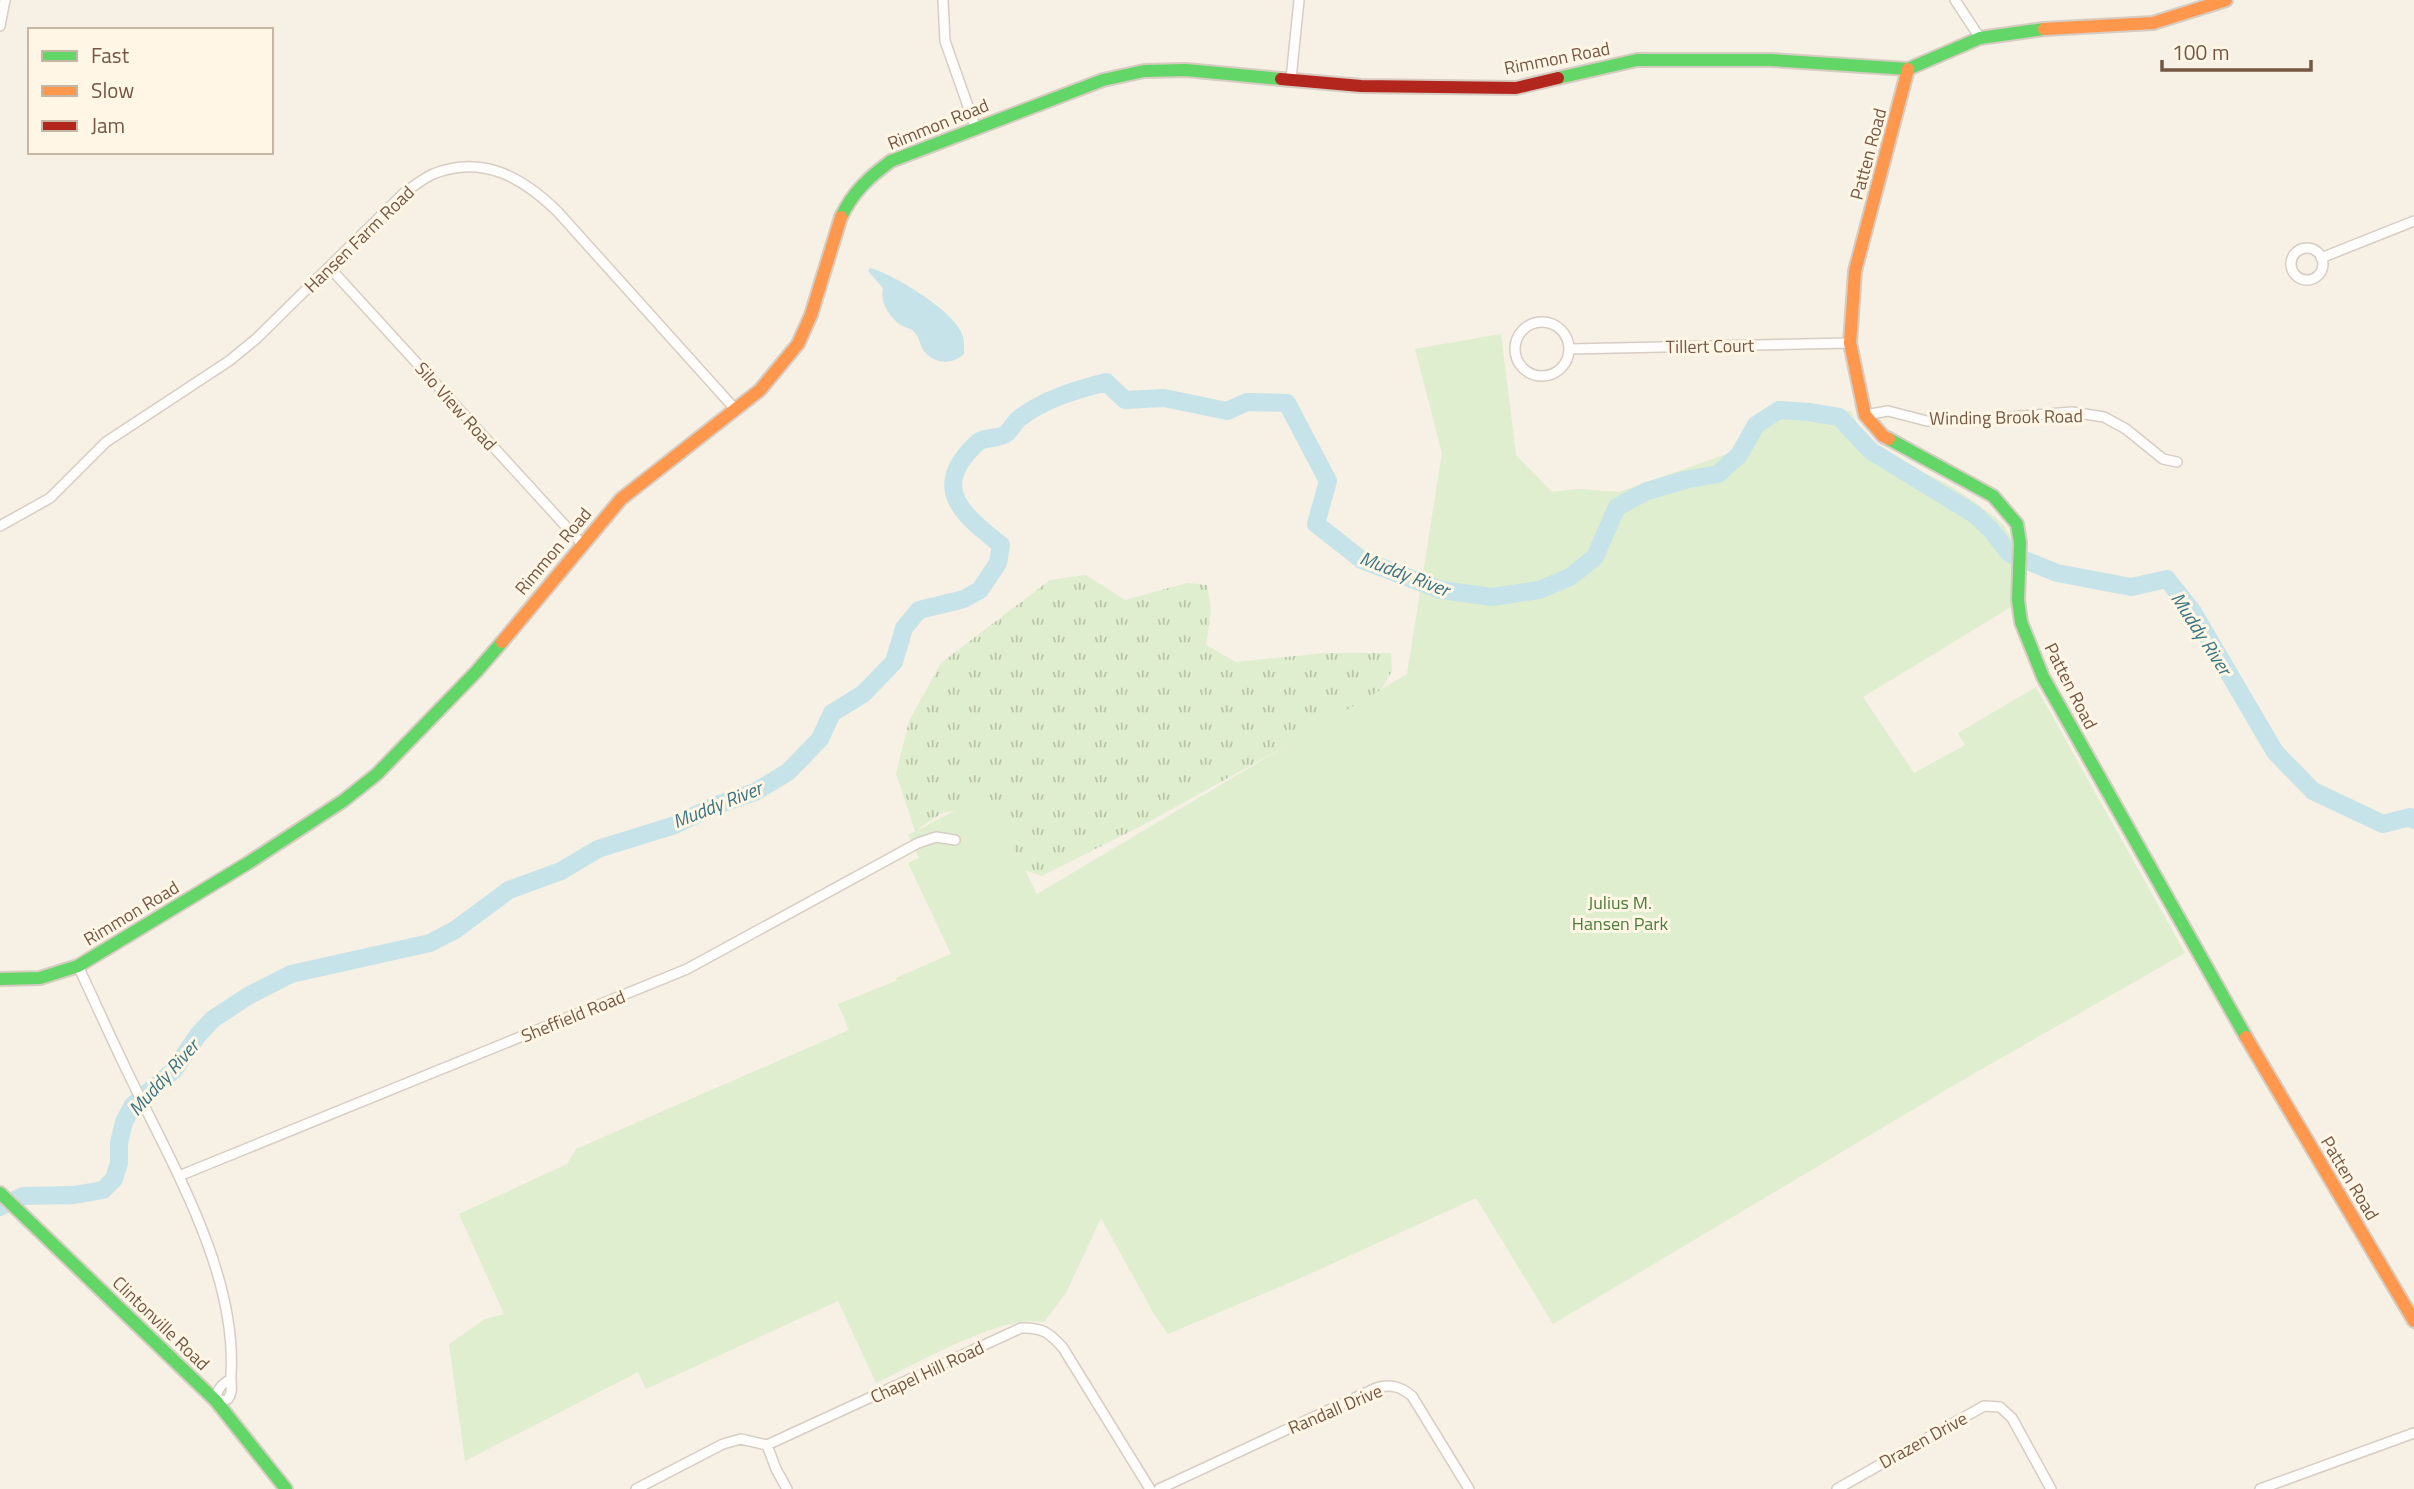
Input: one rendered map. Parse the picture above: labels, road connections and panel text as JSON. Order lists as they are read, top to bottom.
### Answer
{
  "streets": {
    "street": [
      "Rimmon Road",
      "Patten Road",
      "Hansen Farm Road",
      "Tillert Court",
      "Silo View Road",
      "Winding Brook Road",
      "Sheffield Road",
      "Clintonville Road",
      "Chapel Hill Road",
      "Randall Drive",
      "Drazen Drive"
    ]
  },
  "crossings": [
    ["Rimmon Road", "Patten Road"],
    ["Rimmon Road", "Hansen Farm Road"],
    ["Rimmon Road", "Silo View Road"],
    ["Patten Road", "Tillert Court"],
    ["Patten Road", "Winding Brook Road"],
    ["Hansen Farm Road", "Silo View Road"]
  ],
  "water": ["Muddy River"],
  "parks": ["Julius M. Hansen Park"],
  "legend": ["Fast", "Slow", "Jam"],
  "scale_bar": "100 m"
}
